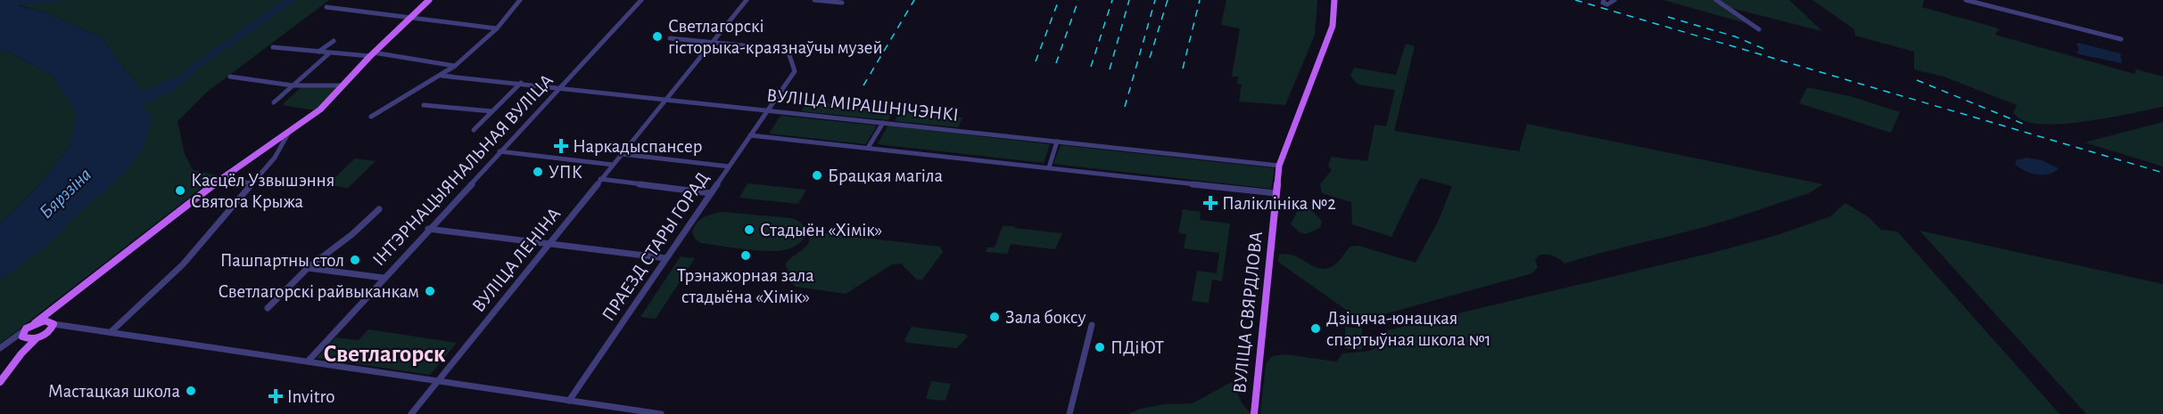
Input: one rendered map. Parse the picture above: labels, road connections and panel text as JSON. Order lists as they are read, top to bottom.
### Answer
{
  "streets": {
    "main road": ["ВУЛІЦА СВЯРДЛОВА"],
    "street": [
      "ВУЛІЦА МІРАШНІЧЭНКІ",
      "ІНТЭРНАЦЫЯНАЛЬНАЯ ВУЛІЦА",
      "ПРАЕЗД СТАРЫ ГОРАД",
      "ВУЛІЦА ЛЕНІНА"
    ]
  },
  "crossings": [
    ["ВУЛІЦА МІРАШНІЧЭНКІ", "ІНТЭРНАЦЫЯНАЛЬНАЯ ВУЛІЦА"],
    ["ВУЛІЦА МІРАШНІЧЭНКІ", "ПРАЕЗД СТАРЫ ГОРАД"],
    ["ВУЛІЦА МІРАШНІЧЭНКІ", "ВУЛІЦА ЛЕНІНА"],
    ["ВУЛІЦА МІРАШНІЧЭНКІ", "ВУЛІЦА СВЯРДЛОВА"],
    ["ПРАЕЗД СТАРЫ ГОРАД", "ВУЛІЦА ЛЕНІНА"]
  ],
  "districts": ["Светлагорск"],
  "water": ["Бярэзіна"],
  "places": {
    "other": [
      "Светлагорскі гісторыка-краязнаўчы музей",
      "УПК",
      "Брацкая магіла",
      "Касцёл Узвышэння Святога Крыжа",
      "Стадыён «Хімік»",
      "Трэнажорная зала стадыёна «Хімік»",
      "Пашпартны стол",
      "Светлагорскі райвыканкам",
      "Зала боксу",
      "Дзіцяча-юнацкая спартыўная школа №1",
      "ПДіЮТ",
      "Мастацкая школа"
    ],
    "health": ["Наркадыспансер", "Паліклініка №2", "Invitro"]
  }
}
